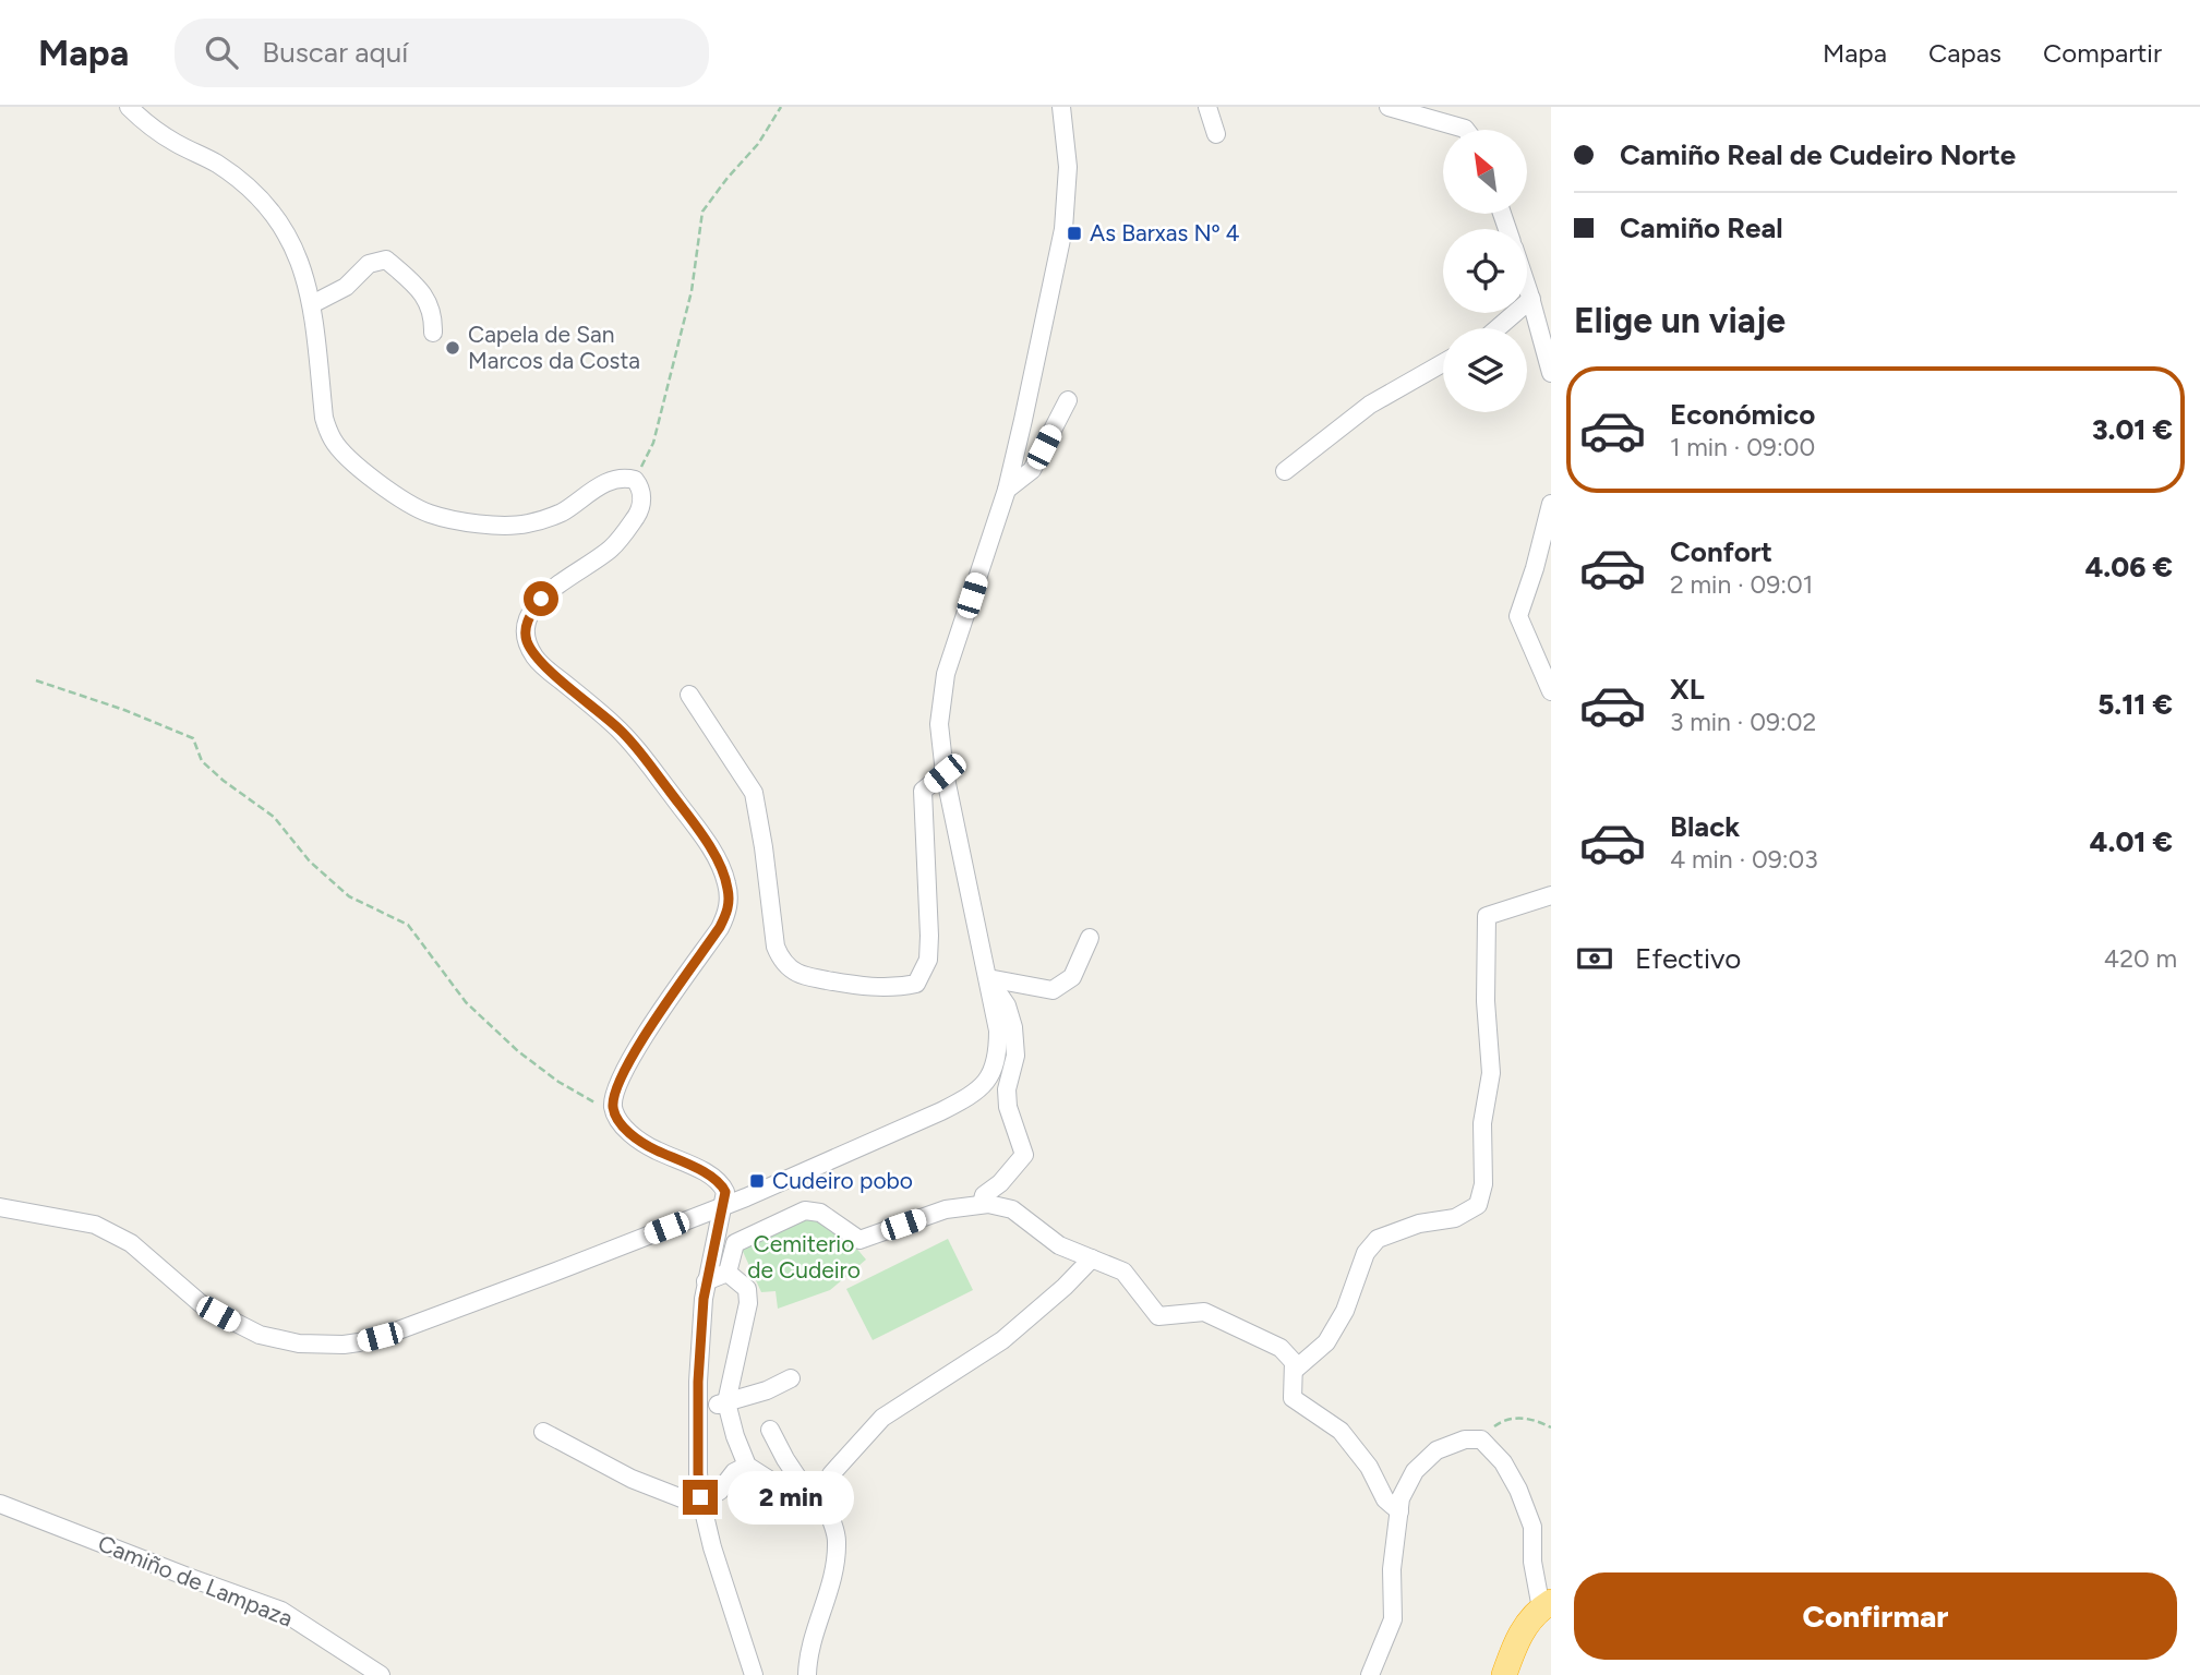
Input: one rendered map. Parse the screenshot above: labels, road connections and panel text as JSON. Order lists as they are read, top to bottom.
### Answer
{
  "streets": {
    "street": ["Camiño de Lampaza"]
  },
  "parks": ["Cemiterio de Cudeiro"],
  "places": {
    "transit": ["As Barxas Nº 4", "Cudeiro pobo"],
    "other": ["Capela de San Marcos da Costa"]
  },
  "north": "top left",
  "page": {
    "header": "Mapa",
    "search": "Buscar aquí",
    "nav": ["Mapa", "Capas", "Compartir"],
    "banner": ["Camiño Real de Cudeiro Norte", "Camiño Real"],
    "heading": "Elige un viaje",
    "list": [
      {
        "name": "Económico",
        "note": "1 min · 09:00",
        "value": "3.01 €"
      },
      {
        "name": "Confort",
        "note": "2 min · 09:01",
        "value": "4.06 €"
      },
      {
        "name": "XL",
        "note": "3 min · 09:02",
        "value": "5.11 €"
      },
      {
        "name": "Black",
        "note": "4 min · 09:03",
        "value": "4.01 €"
      }
    ],
    "pay": ["Efectivo", "420 m"],
    "bubble": "2 min",
    "buttons": "Confirmar"
  }
}
